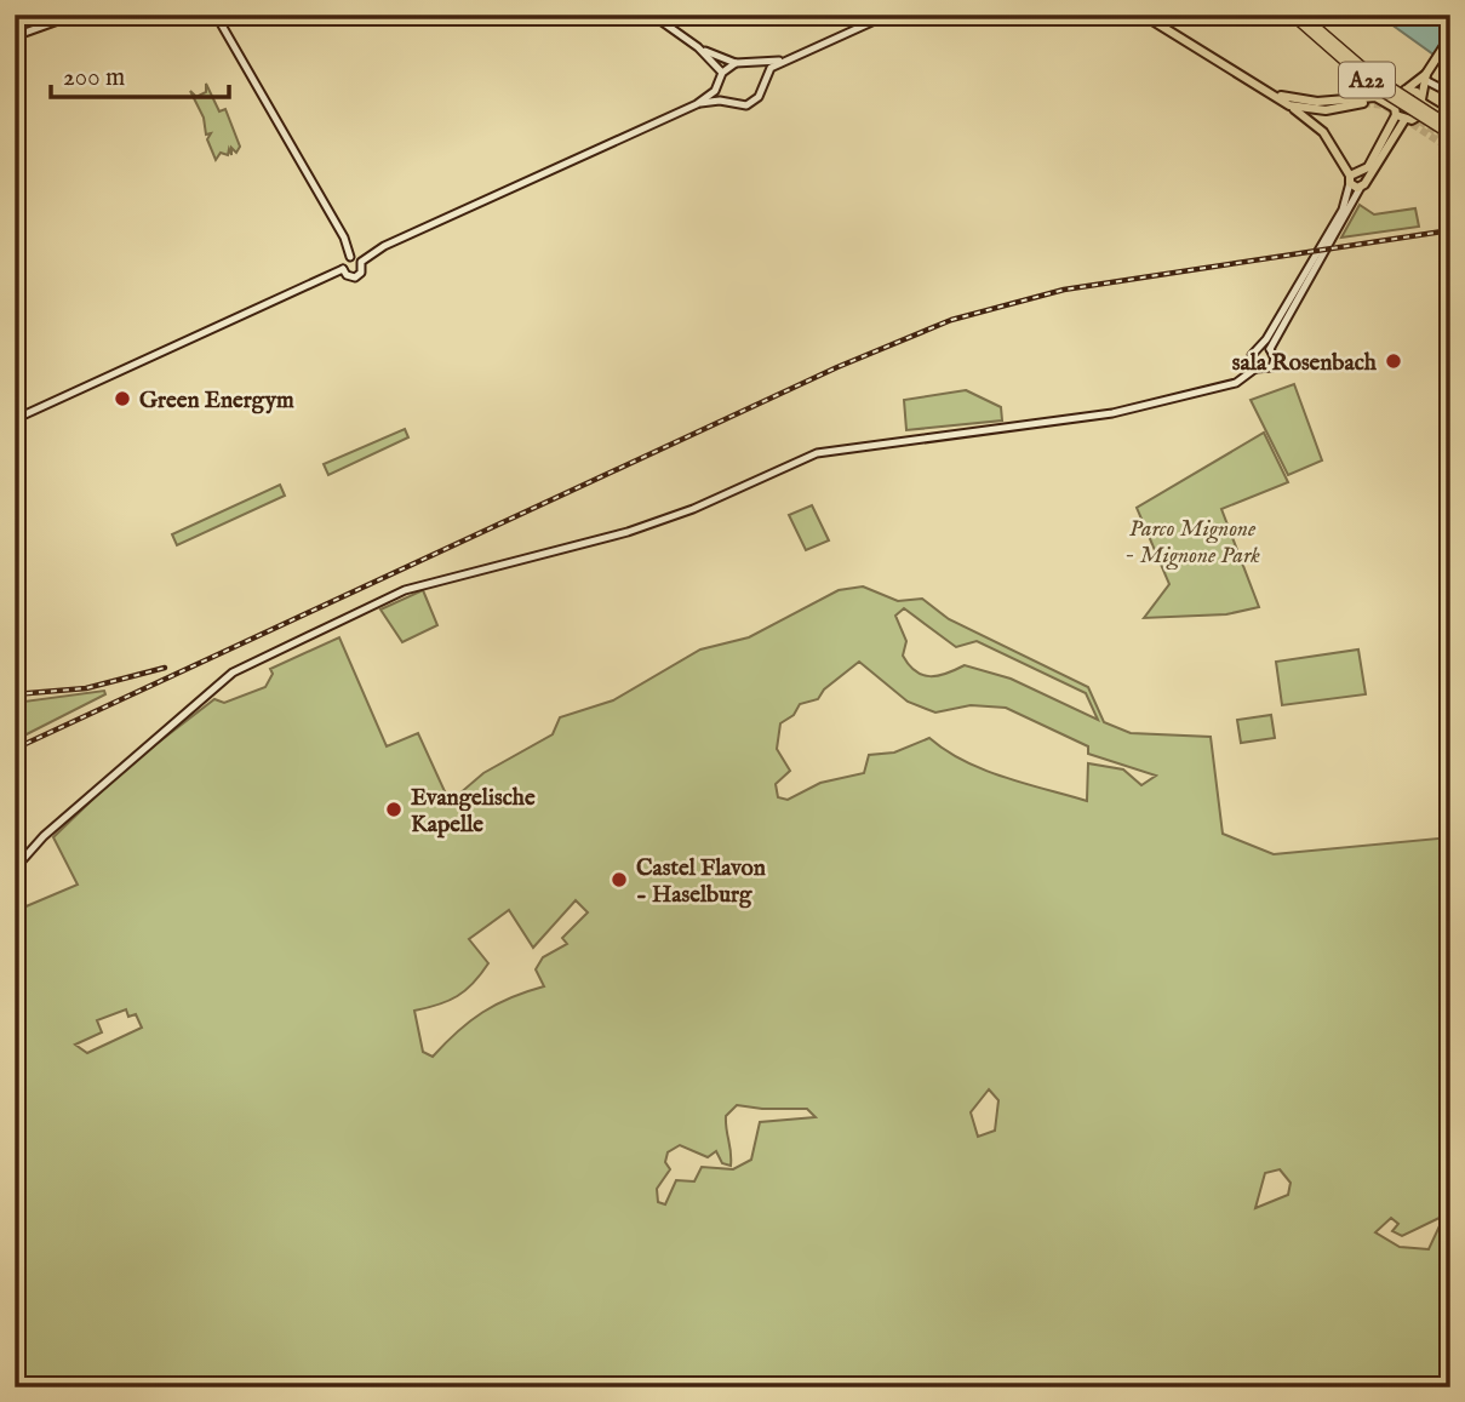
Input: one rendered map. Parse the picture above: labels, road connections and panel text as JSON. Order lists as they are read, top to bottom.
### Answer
{
  "streets": {
    "highway": ["A22"]
  },
  "parks": ["Parco Mignone - Mignone Park"],
  "places": [
    "sala Rosenbach",
    "Green Energym",
    "Evangelische Kapelle",
    "Castel Flavon - Haselburg"
  ],
  "scale_bar": "200 m"
}
